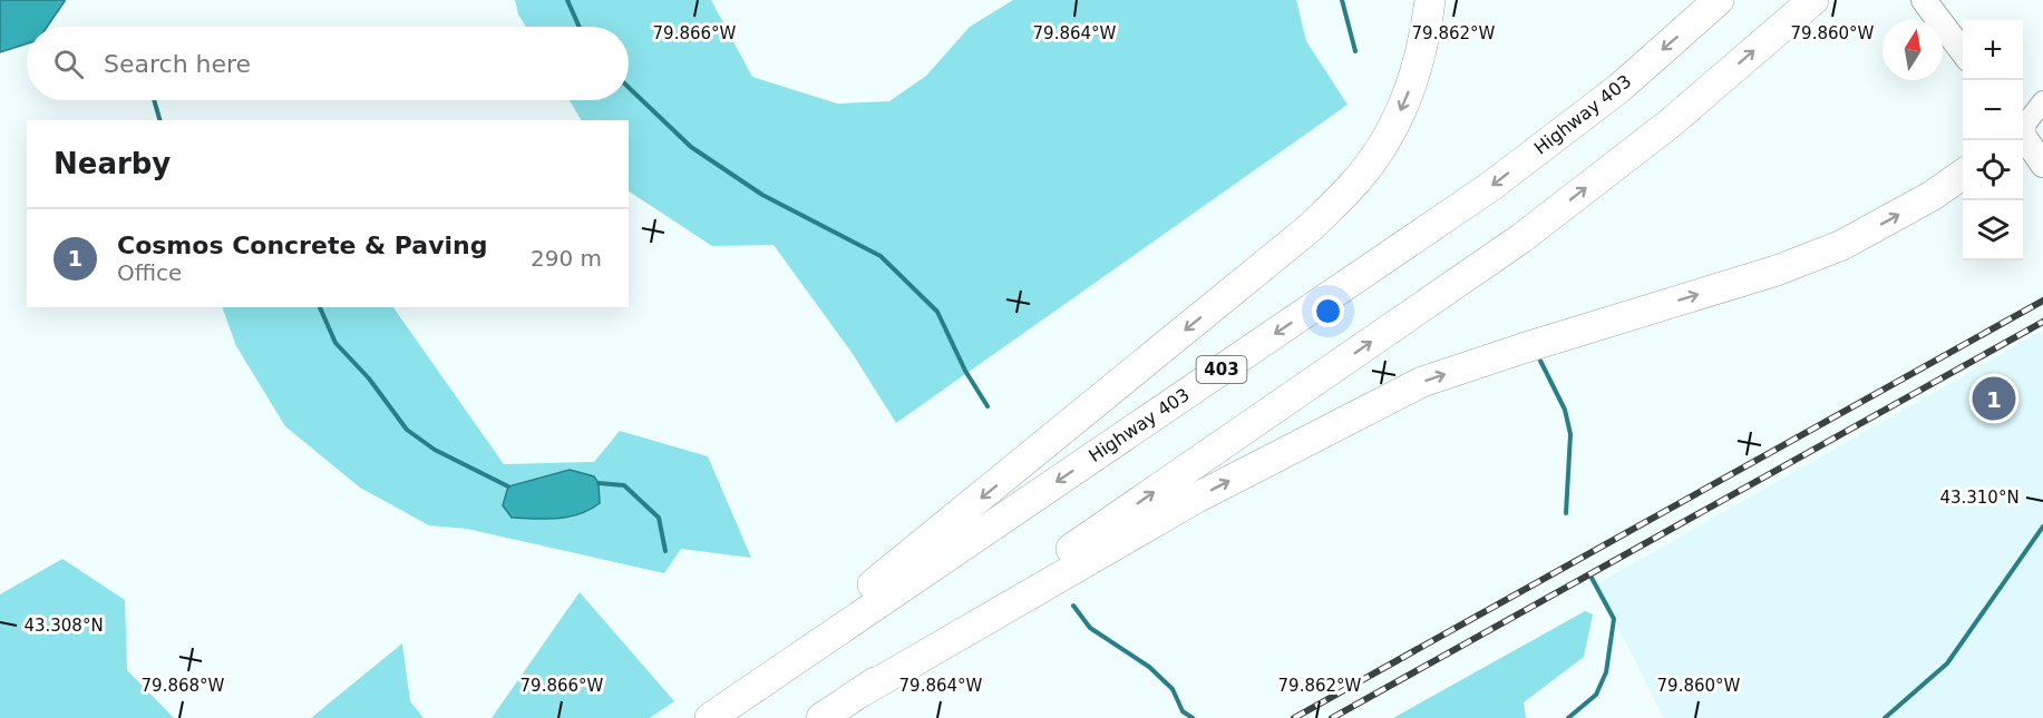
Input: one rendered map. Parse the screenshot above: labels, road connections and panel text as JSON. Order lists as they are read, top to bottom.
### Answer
{
  "streets": {
    "highway": ["Highway 403", "403"]
  },
  "north": "top",
  "page": {
    "map_buttons": ["+", "−"],
    "search": "Search here",
    "heading": "Nearby",
    "list": [
      {
        "mark": "1",
        "name": "Cosmos Concrete & Paving",
        "note": "Office",
        "value": "290 m"
      }
    ],
    "pins": "1"
  },
  "coordinates": [
    "79.866°W",
    "79.864°W",
    "79.862°W",
    "79.860°W",
    "43.310°N",
    "43.308°N",
    "79.868°W"
  ]
}
